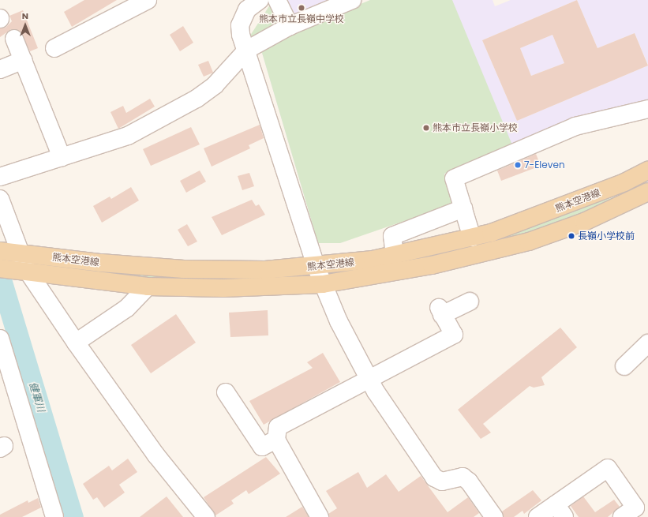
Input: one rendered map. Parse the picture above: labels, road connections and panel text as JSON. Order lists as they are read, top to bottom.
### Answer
{
  "streets": {
    "main road": ["熊本空港線"]
  },
  "water": ["健軍川"],
  "places": [
    "熊本市立長嶺中学校",
    "熊本市立長嶺小学校",
    "7-Eleven",
    "長嶺小学校前"
  ],
  "north": "top"
}
